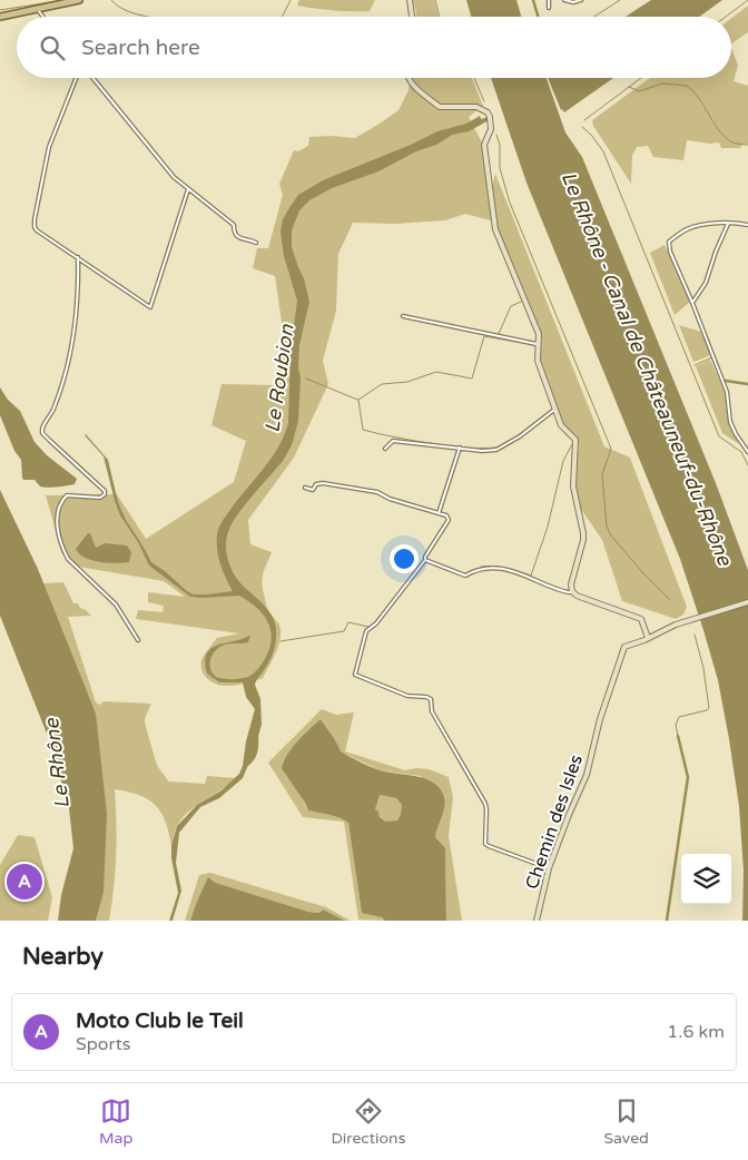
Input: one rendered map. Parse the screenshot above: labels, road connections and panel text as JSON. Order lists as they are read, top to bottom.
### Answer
{
  "streets": {
    "street": ["Chemin des Isles"]
  },
  "water": ["Le Rhône - Canal de Châteauneuf-du-Rhône", "Le Roubion", "Le Rhône"],
  "page": {
    "search": "Search here",
    "pins": "A",
    "heading": "Nearby",
    "list": [
      {
        "mark": "A",
        "name": "Moto Club le Teil",
        "note": "Sports",
        "value": "1.6 km"
      }
    ],
    "nav": ["Map", "Directions", "Saved"]
  }
}
